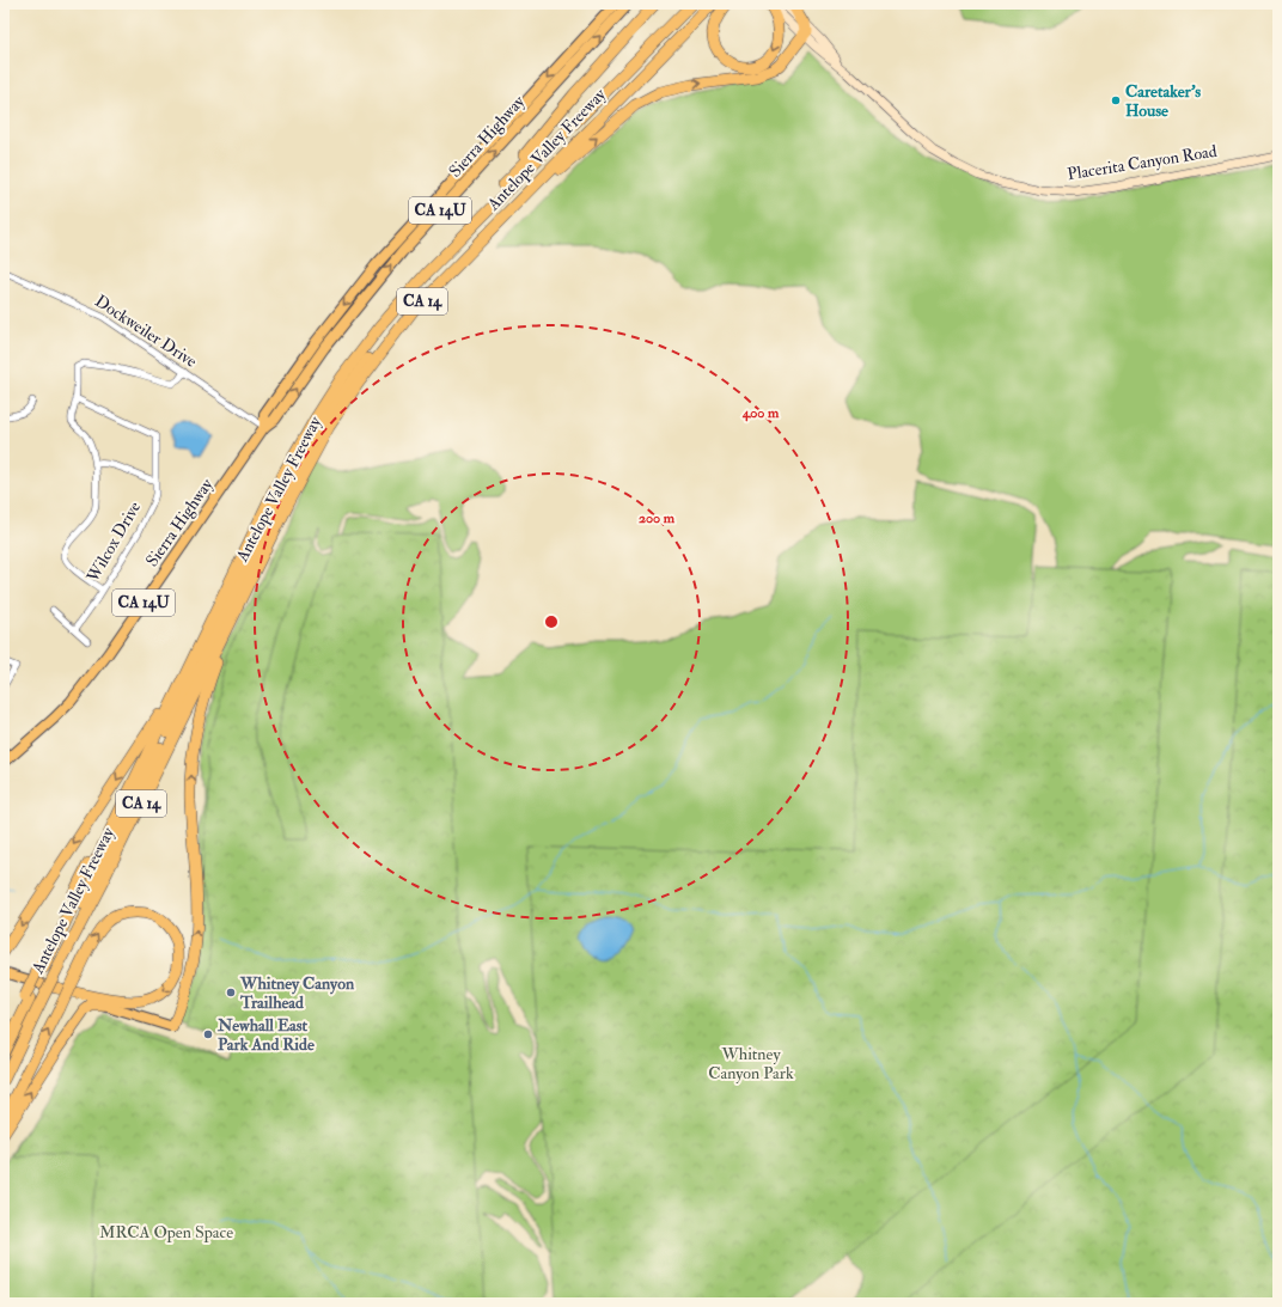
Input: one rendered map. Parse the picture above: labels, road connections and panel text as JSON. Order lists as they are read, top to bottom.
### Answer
{
  "streets": {
    "highway": ["Antelope Valley Freeway", "CA 14"],
    "main road": ["Sierra Highway", "Placerita Canyon Road", "CA 14U"],
    "street": ["Dockweiler Drive", "Wilcox Drive"]
  },
  "crossings": [
    ["Sierra Highway", "Dockweiler Drive"]
  ],
  "parks": ["Whitney Canyon Park", "MRCA Open Space"],
  "places": ["Caretaker's House", "Whitney Canyon Trailhead", "Newhall East Park And Ride"],
  "rings": ["400 m", "200 m"]
}
